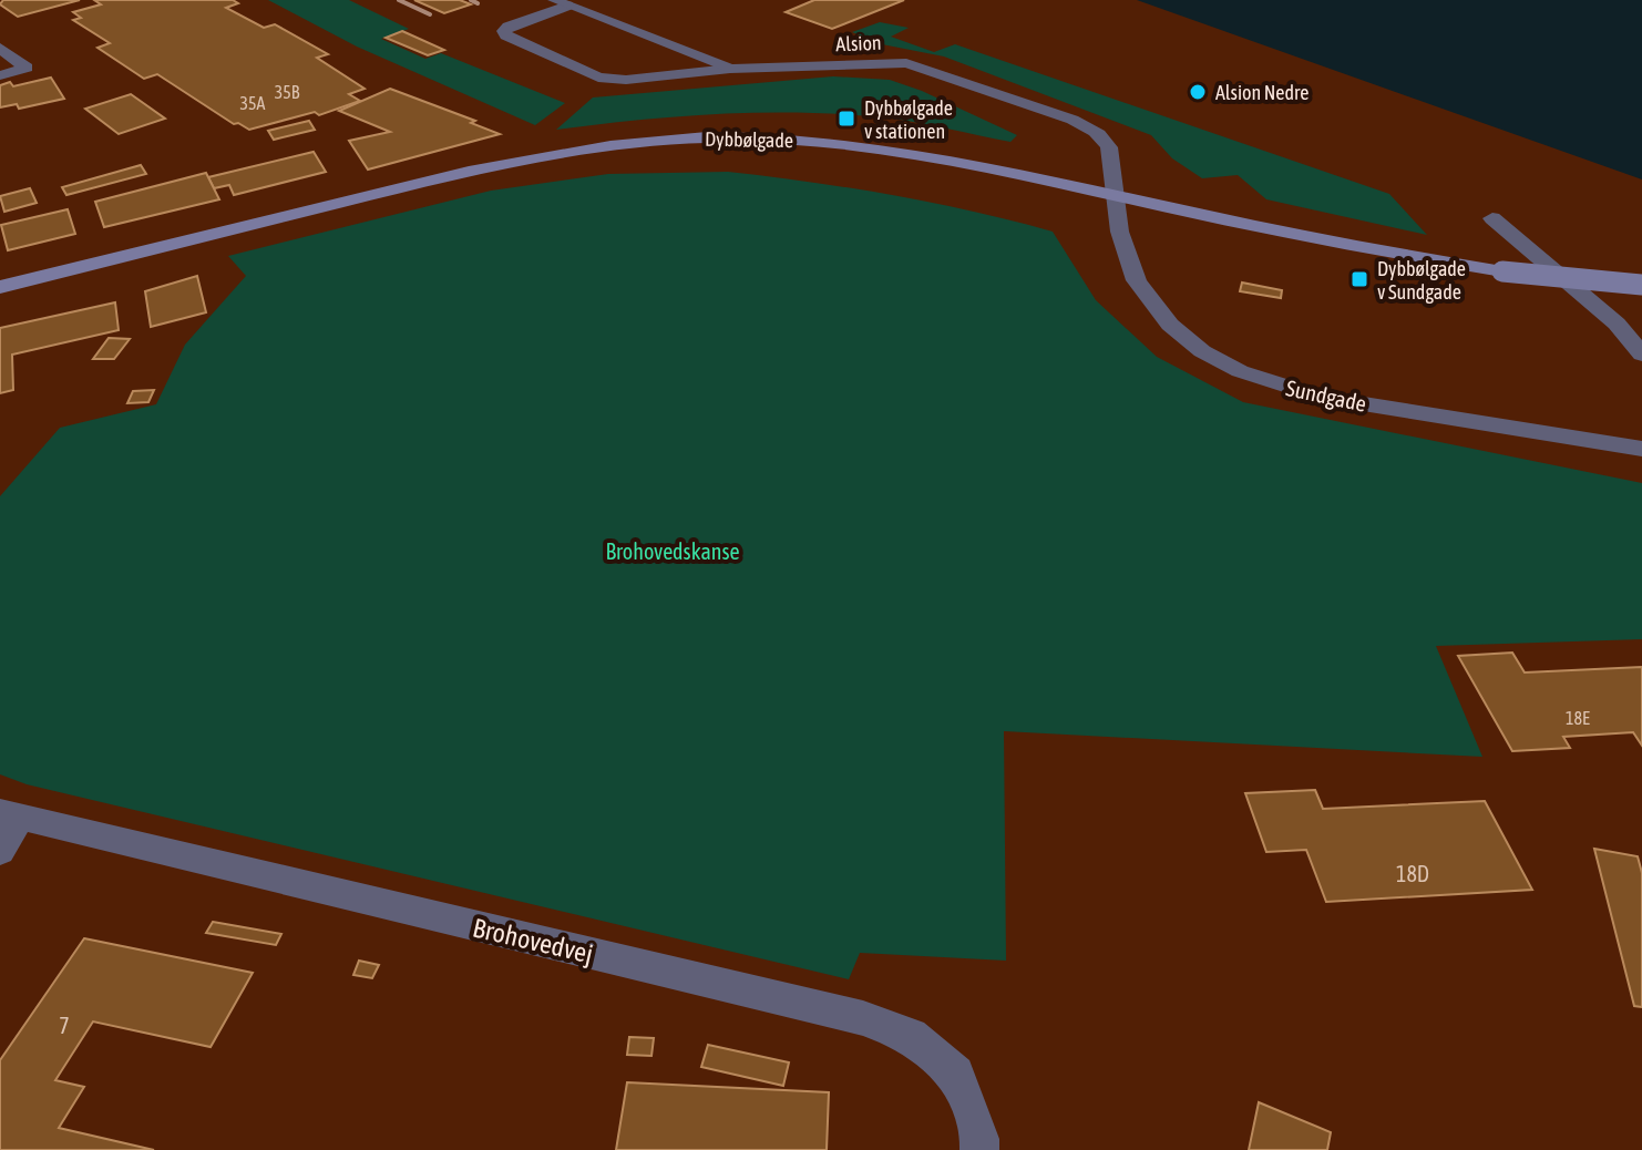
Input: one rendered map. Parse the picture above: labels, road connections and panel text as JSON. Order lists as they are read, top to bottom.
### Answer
{
  "streets": {
    "street": [
      "Alsion",
      "Dybbølgade",
      "Sundgade",
      "Brohovedvej"
    ]
  },
  "crossings": [
    ["Alsion", "Dybbølgade"],
    ["Alsion", "Sundgade"],
    ["Dybbølgade", "Sundgade"]
  ],
  "parks": ["Brohovedskanse"],
  "places": {
    "other": ["Alsion Nedre"],
    "transit": ["Dybbølgade v stationen", "Dybbølgade v Sundgade"]
  },
  "house_numbers": [
    "35B",
    "35A",
    "18E",
    "18D",
    "7"
  ]
}
